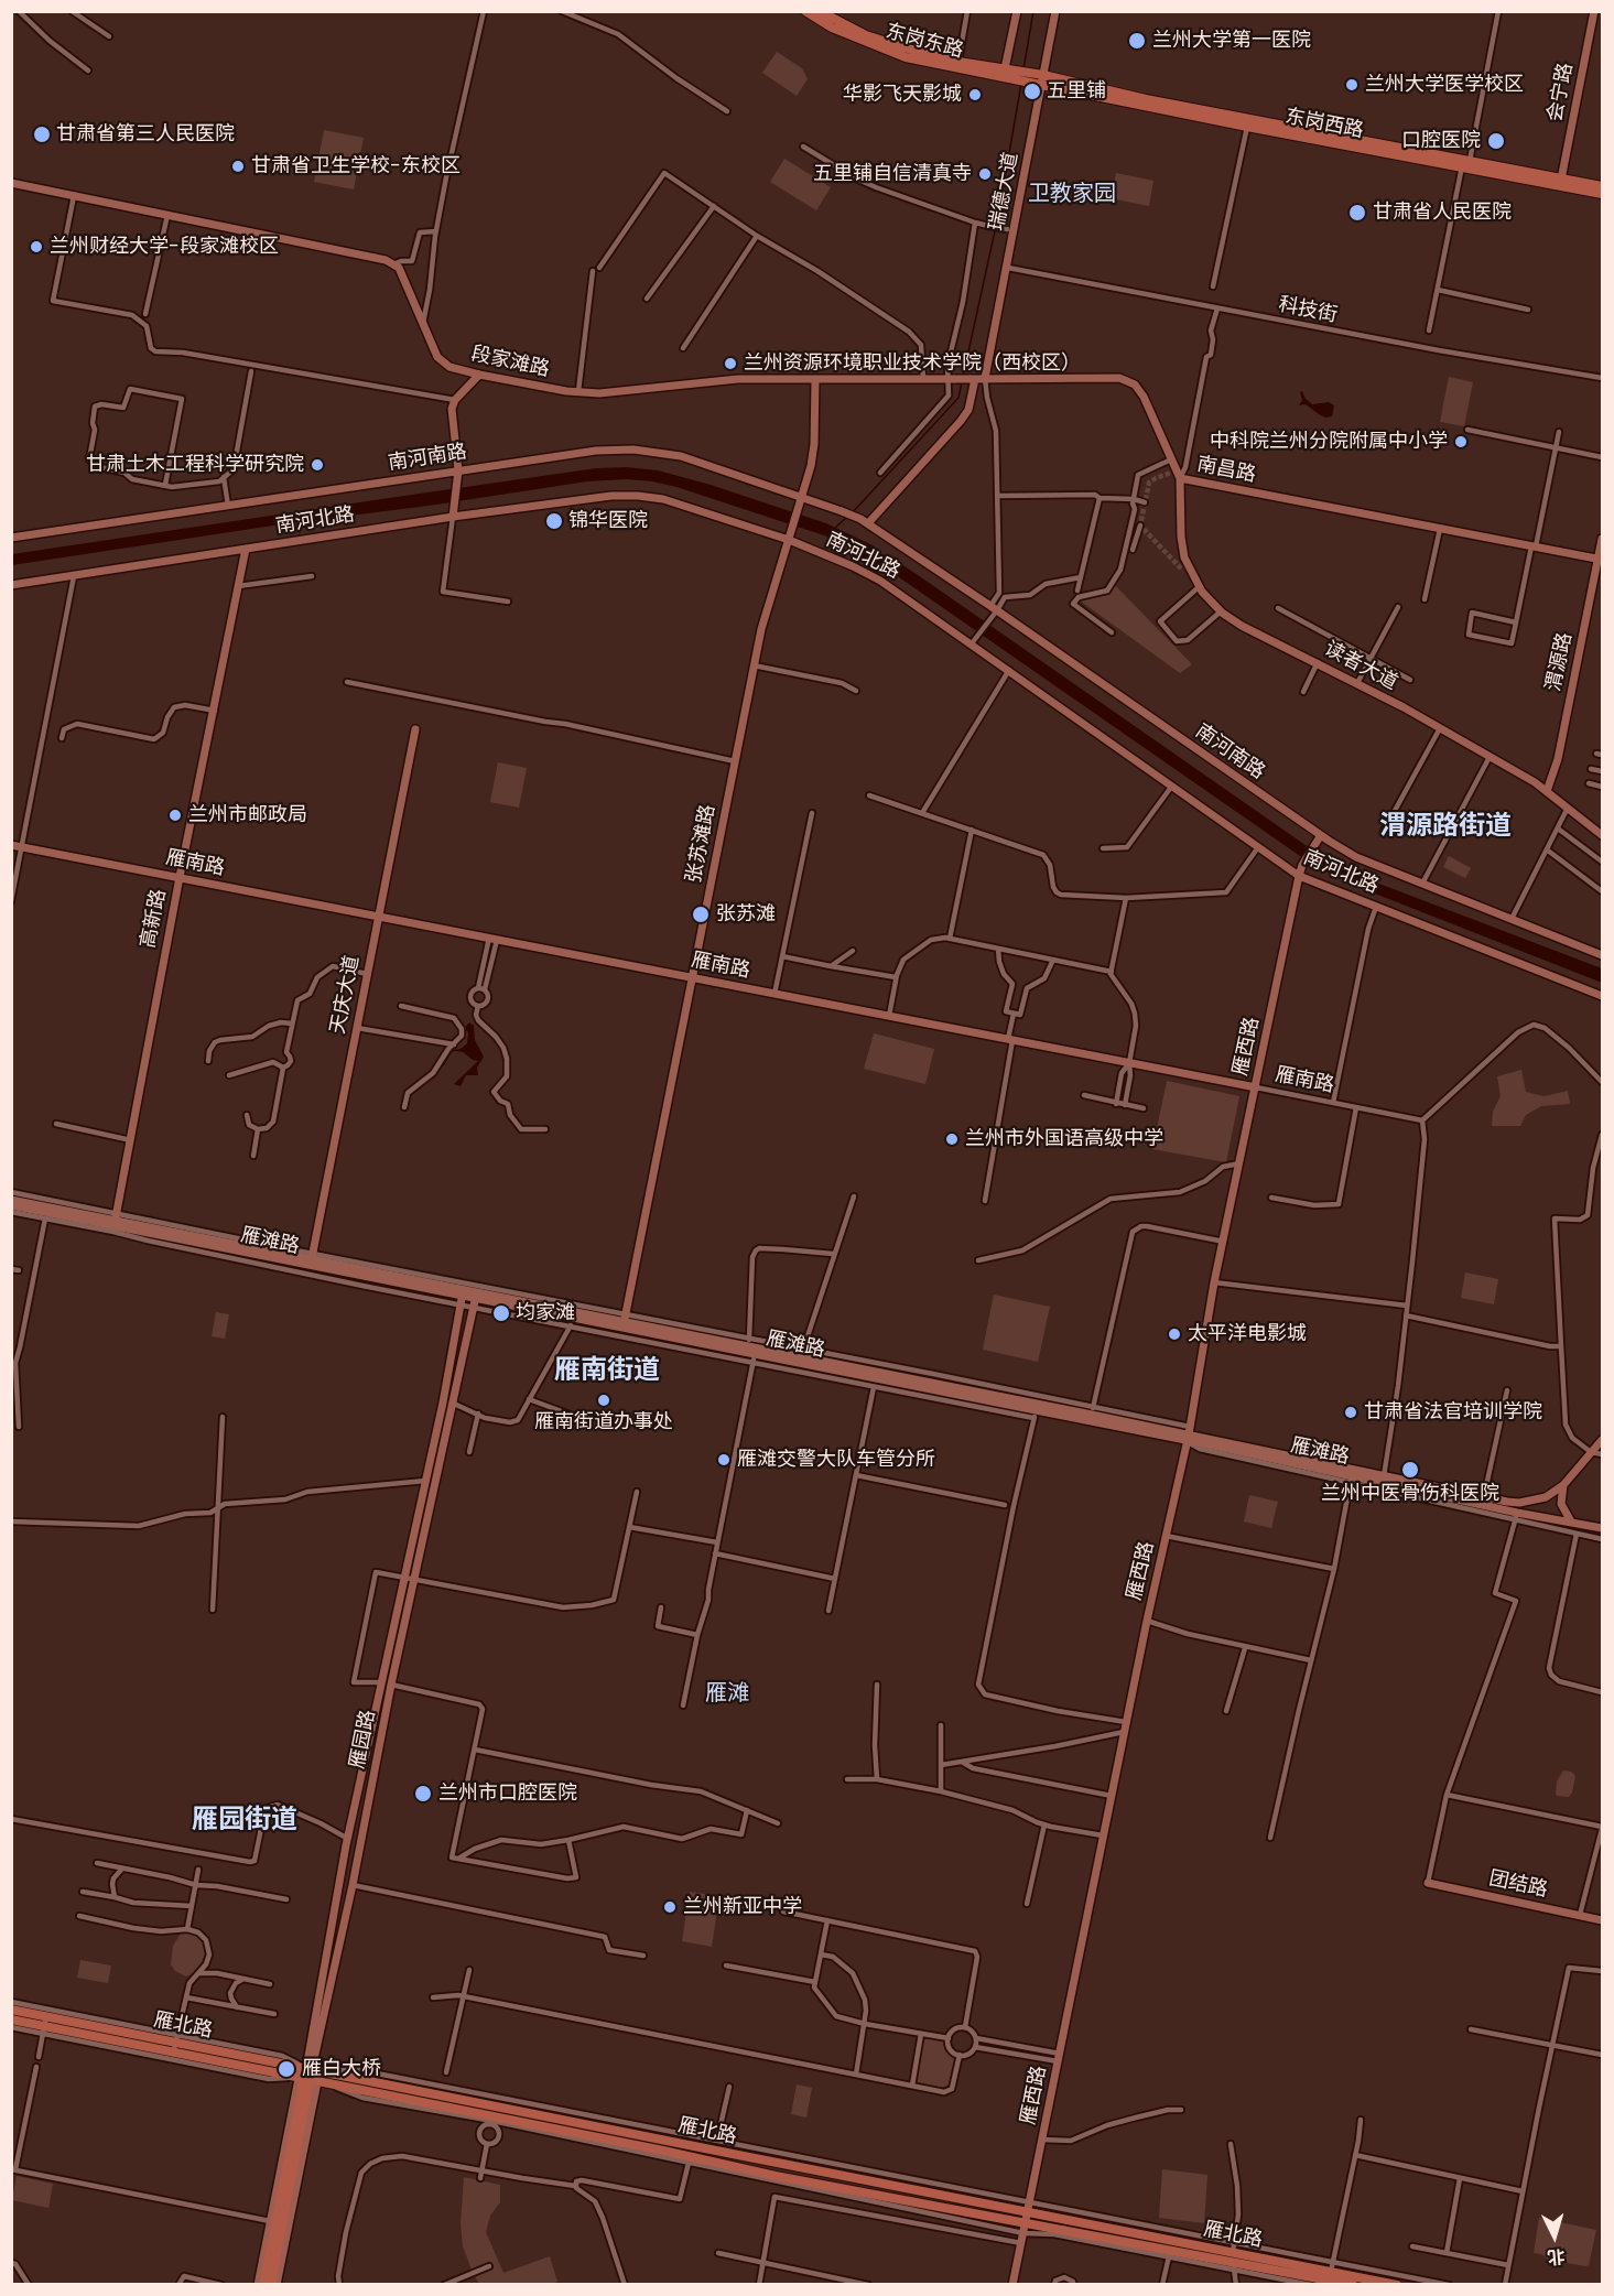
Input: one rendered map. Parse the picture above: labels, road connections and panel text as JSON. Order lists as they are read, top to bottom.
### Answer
{
  "streets": {
    "main road": [
      "东岗东路",
      "会宁路",
      "东岗西路",
      "瑞德大道",
      "段家滩路",
      "南河南路",
      "南昌路",
      "南河北路",
      "渭源路",
      "读者大道",
      "张苏滩路",
      "雁南路",
      "高新路",
      "天庆大道",
      "雁西路",
      "雁滩路",
      "雁园路",
      "团结路",
      "雁北路"
    ],
    "street": ["科技街"]
  },
  "crossings": [
    ["东岗东路", "东岗西路"],
    ["东岗东路", "瑞德大道"],
    ["会宁路", "东岗西路"],
    ["东岗西路", "瑞德大道"],
    ["瑞德大道", "科技街"],
    ["瑞德大道", "南昌路"],
    ["段家滩路", "南昌路"],
    ["南河南路", "张苏滩路"],
    ["南河南路", "雁西路"],
    ["南昌路", "渭源路"],
    ["南昌路", "读者大道"],
    ["南河北路", "张苏滩路"],
    ["南河北路", "高新路"],
    ["南河北路", "雁西路"],
    ["渭源路", "读者大道"],
    ["张苏滩路", "雁南路"],
    ["张苏滩路", "雁滩路"],
    ["雁南路", "高新路"],
    ["雁南路", "天庆大道"],
    ["雁南路", "雁西路"],
    ["高新路", "雁滩路"],
    ["天庆大道", "雁滩路"],
    ["雁西路", "雁滩路"],
    ["雁西路", "雁北路"],
    ["雁滩路", "雁园路"],
    ["雁园路", "雁北路"]
  ],
  "districts": [
    "卫教家园",
    "渭源路街道",
    "雁南街道",
    "雁滩",
    "雁园街道"
  ],
  "places": [
    "兰州大学第一医院",
    "兰州大学医学校区",
    "五里铺",
    "华影飞天影城",
    "甘肃省第三人民医院",
    "口腔医院",
    "甘肃省卫生学校-东校区",
    "五里铺自信清真寺",
    "甘肃省人民医院",
    "兰州财经大学-段家滩校区",
    "兰州资源环境职业技术学院（西校区）",
    "中科院兰州分院附属中小学",
    "甘肃土木工程科学研究院",
    "锦华医院",
    "兰州市邮政局",
    "张苏滩",
    "兰州市外国语高级中学",
    "均家滩",
    "太平洋电影城",
    "雁南街道办事处",
    "甘肃省法官培训学院",
    "雁滩交警大队车管分所",
    "兰州中医骨伤科医院",
    "兰州市口腔医院",
    "兰州新亚中学",
    "雁白大桥"
  ],
  "north": "bottom"
}
